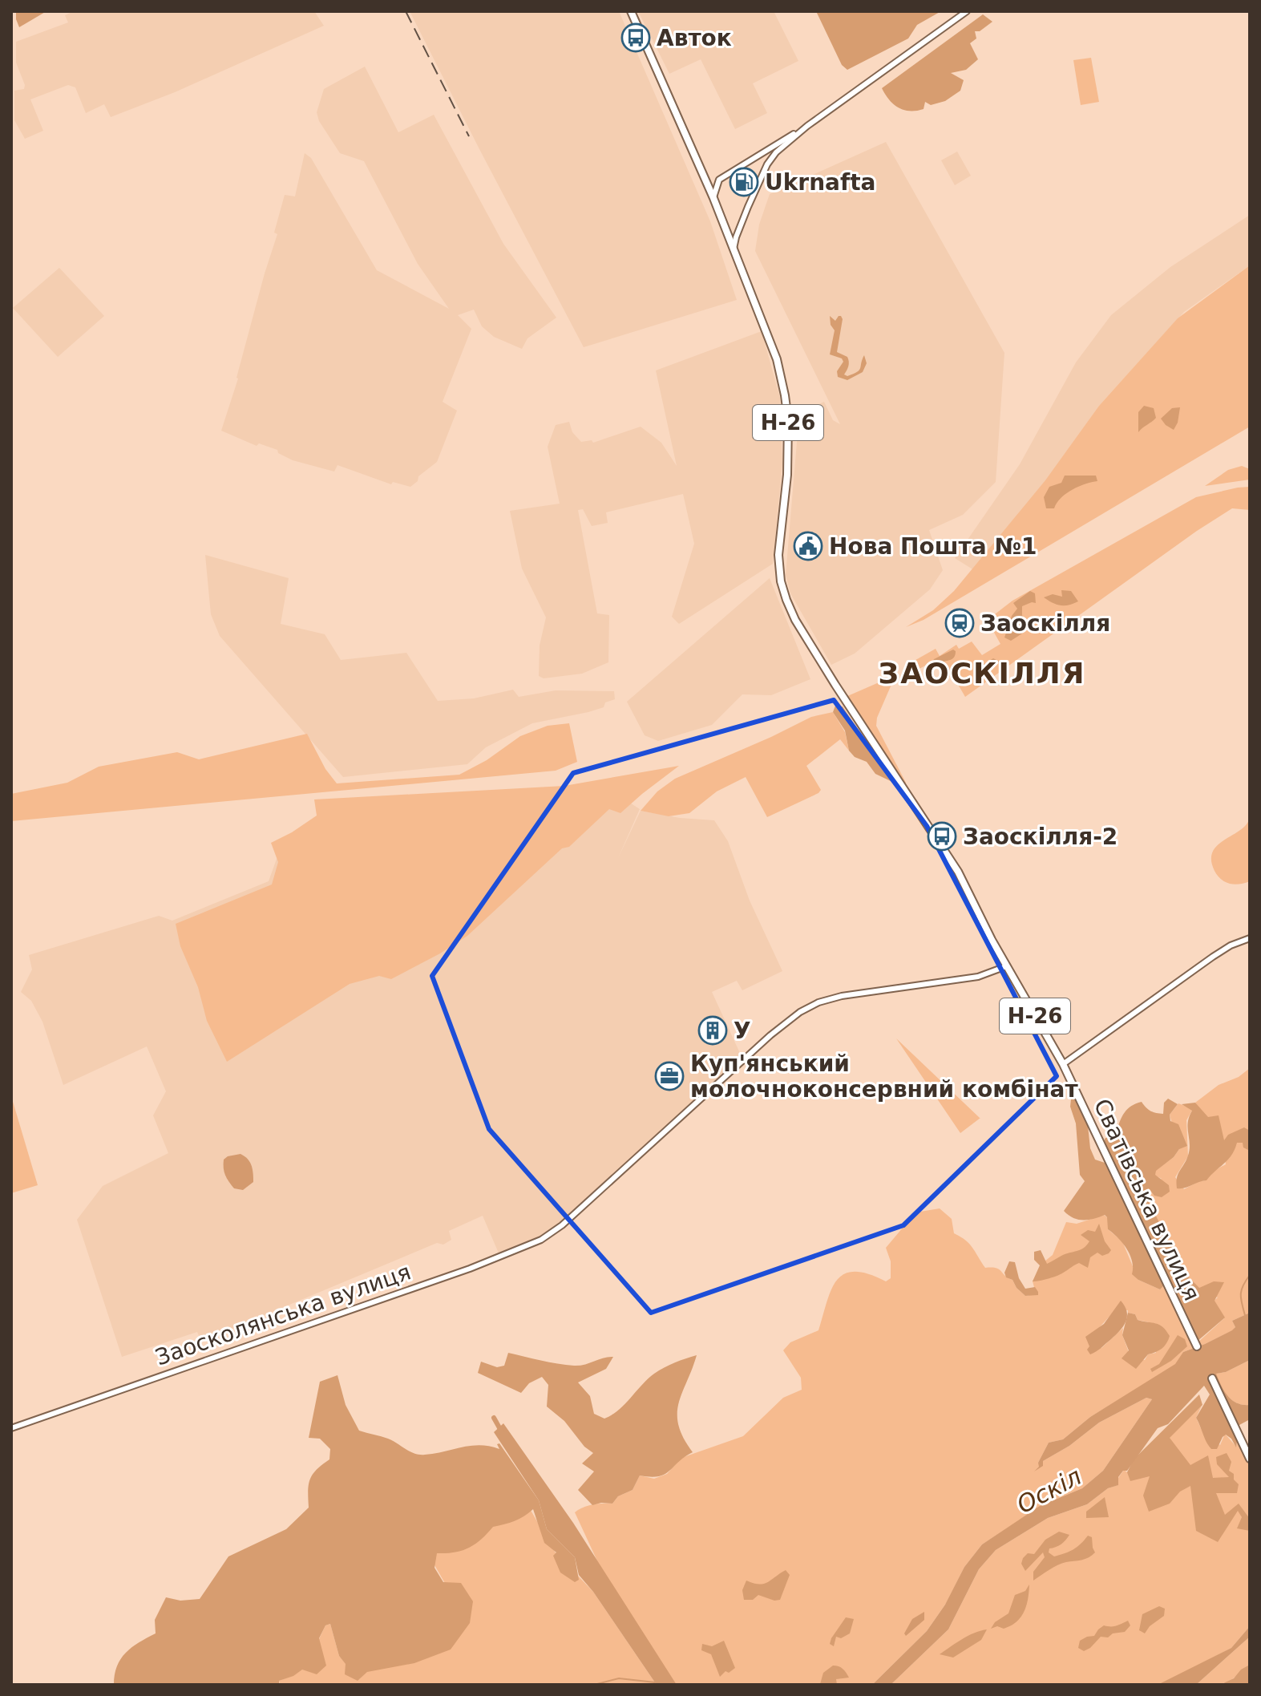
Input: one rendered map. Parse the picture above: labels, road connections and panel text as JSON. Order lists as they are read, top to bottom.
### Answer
{
  "streets": {
    "main road": ["Н-26", "Сватівська вулиця"],
    "street": ["Заосколянська вулиця"]
  },
  "crossings": [
    ["Н-26", "Сватівська вулиця"],
    ["Сватівська вулиця", "Заосколянська вулиця"]
  ],
  "districts": ["ЗАОСКIЛЛЯ"],
  "water": ["Оскіл"],
  "places": {
    "bus stop": ["Авток", "Заоскілля-2"],
    "fuel station": ["Ukrnafta"],
    "public building": ["Нова Пошта №1"],
    "station": ["Заоскiлля"],
    "building": ["У"],
    "office": ["Куп'янський молочноконсервний комбінат"]
  }
}
